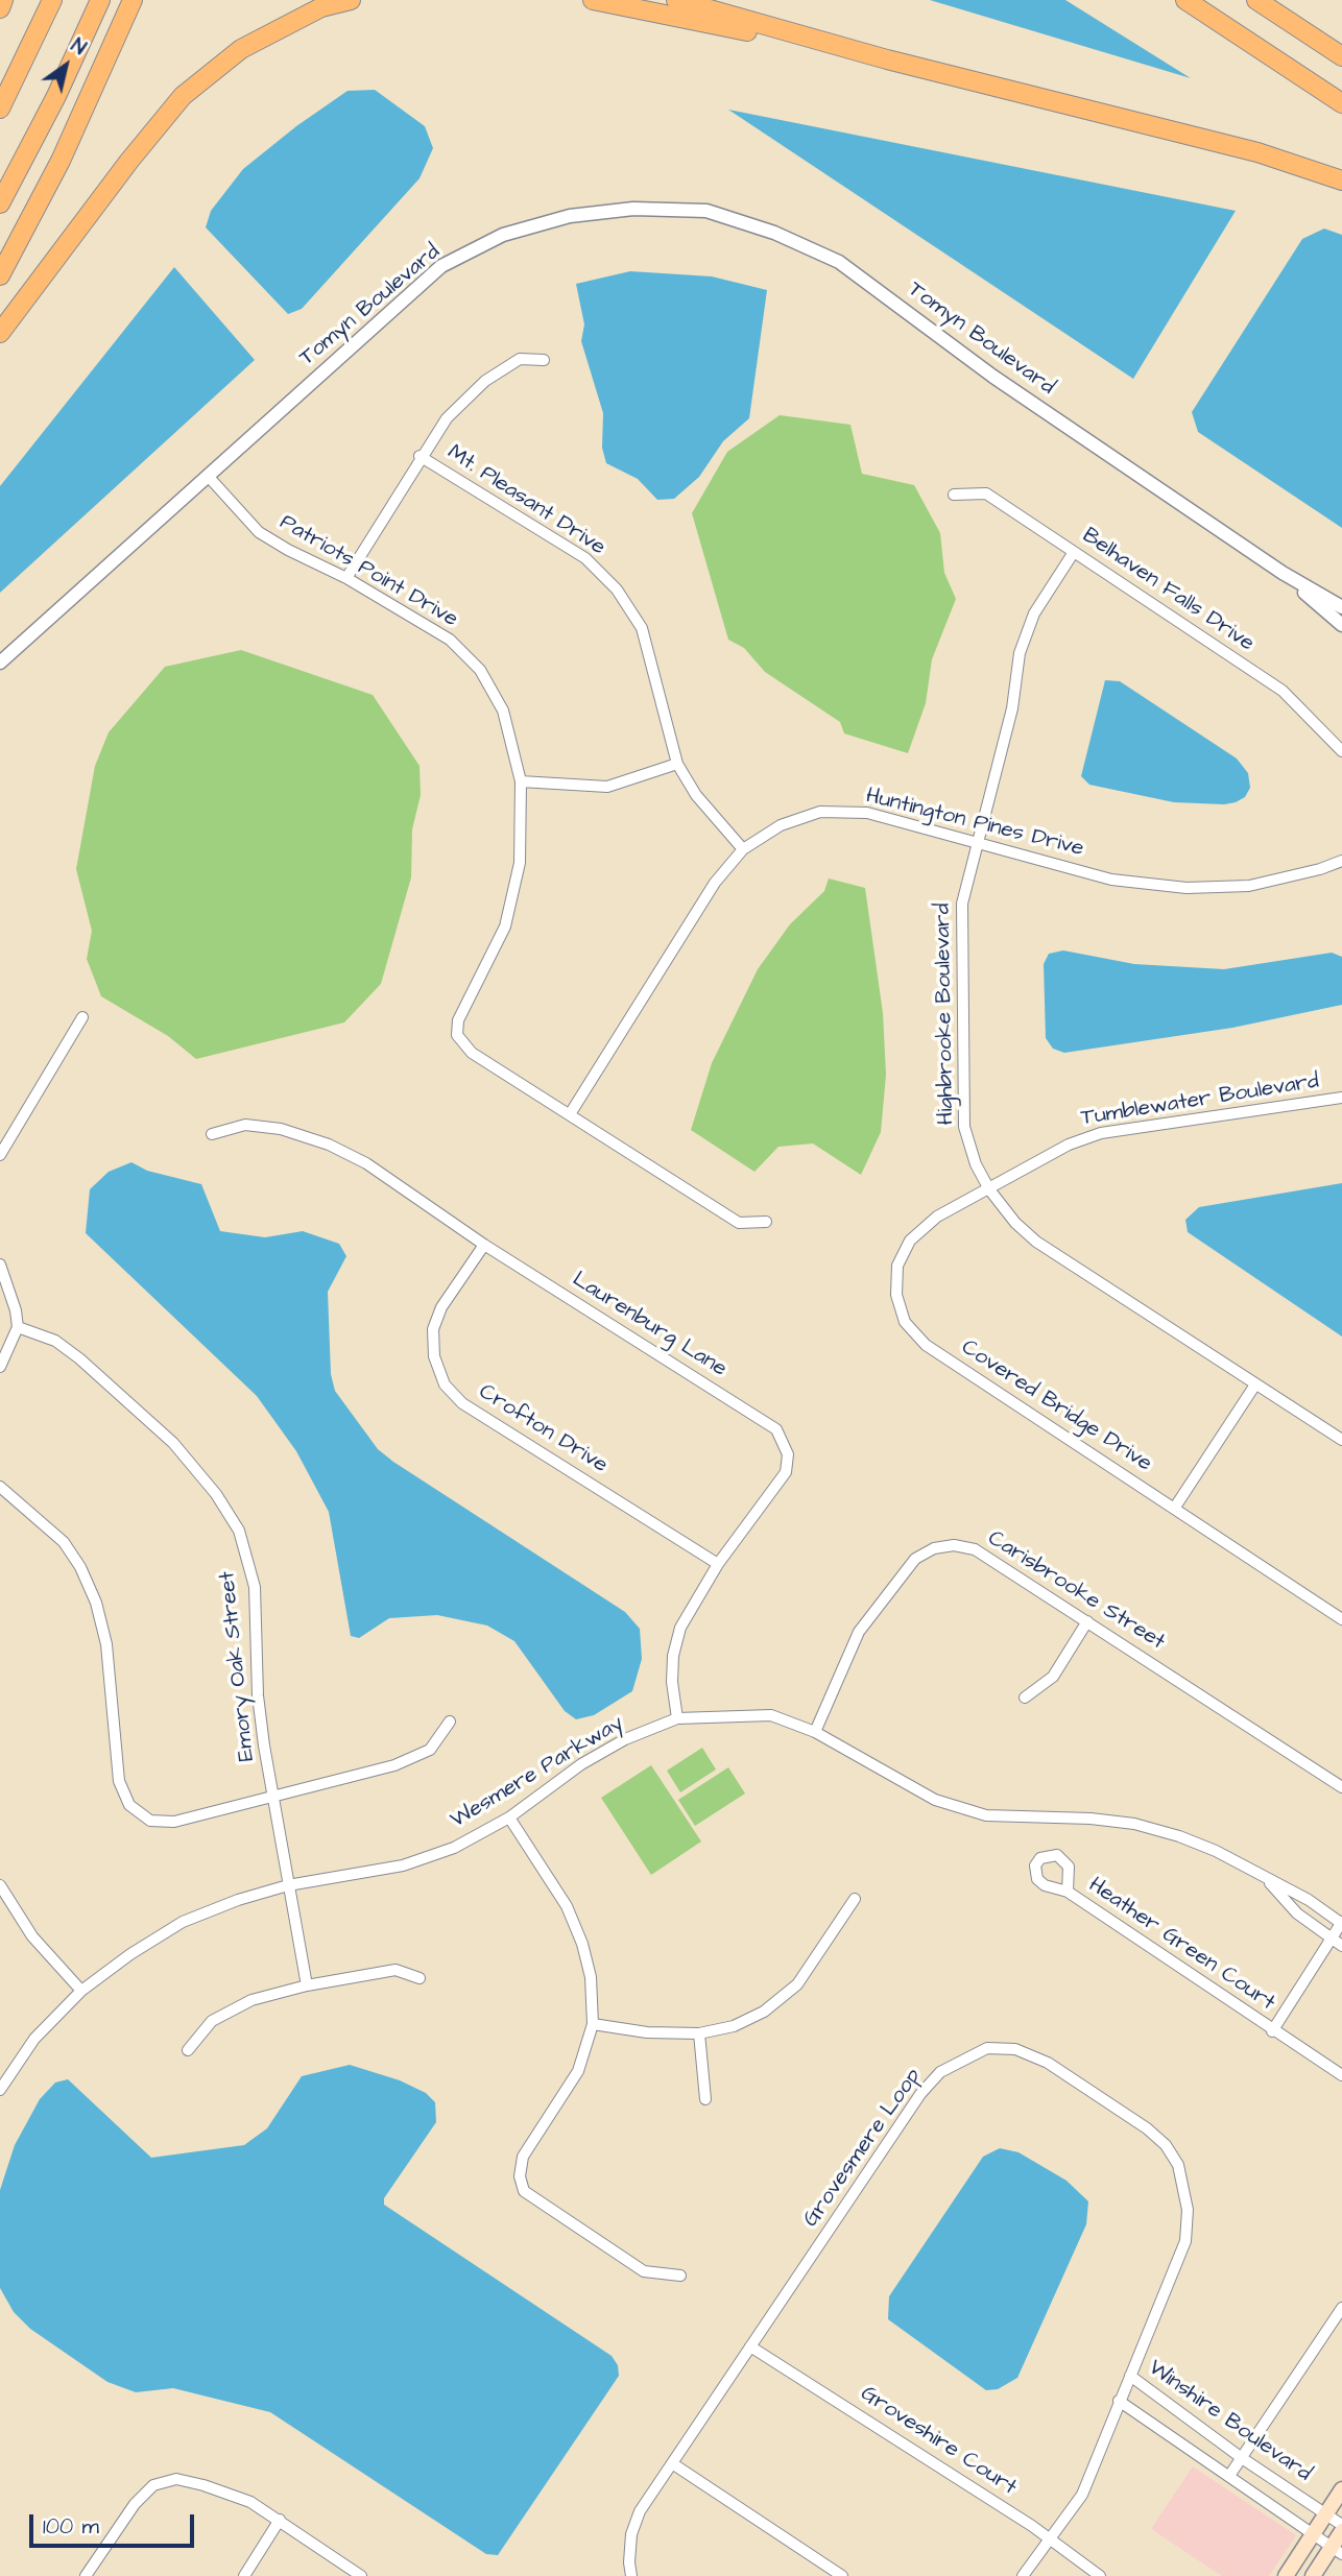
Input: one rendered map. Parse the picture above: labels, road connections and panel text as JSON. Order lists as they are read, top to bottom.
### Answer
{
  "streets": {
    "street": [
      "Tomyn Boulevard",
      "Mt. Pleasant Drive",
      "Patriots Point Drive",
      "Belhaven Falls Drive",
      "Huntington Pines Drive",
      "Highbrooke Boulevard",
      "Tumblewater Boulevard",
      "Laurenburg Lane",
      "Covered Bridge Drive",
      "Crofton Drive",
      "Carisbrooke Street",
      "Emory Oak Street",
      "Wesmere Parkway",
      "Heather Green Court",
      "Grovesmere Loop",
      "Winshire Boulevard",
      "Groveshire Court"
    ]
  },
  "crossings": [
    ["Tomyn Boulevard", "Patriots Point Drive"],
    ["Mt. Pleasant Drive", "Huntington Pines Drive"],
    ["Patriots Point Drive", "Huntington Pines Drive"],
    ["Belhaven Falls Drive", "Highbrooke Boulevard"],
    ["Huntington Pines Drive", "Highbrooke Boulevard"],
    ["Highbrooke Boulevard", "Tumblewater Boulevard"],
    ["Highbrooke Boulevard", "Covered Bridge Drive"],
    ["Tumblewater Boulevard", "Covered Bridge Drive"],
    ["Laurenburg Lane", "Crofton Drive"],
    ["Laurenburg Lane", "Wesmere Parkway"],
    ["Carisbrooke Street", "Wesmere Parkway"],
    ["Emory Oak Street", "Wesmere Parkway"],
    ["Grovesmere Loop", "Winshire Boulevard"],
    ["Grovesmere Loop", "Groveshire Court"]
  ],
  "scale_bar": "100 m",
  "north": "top right"
}
